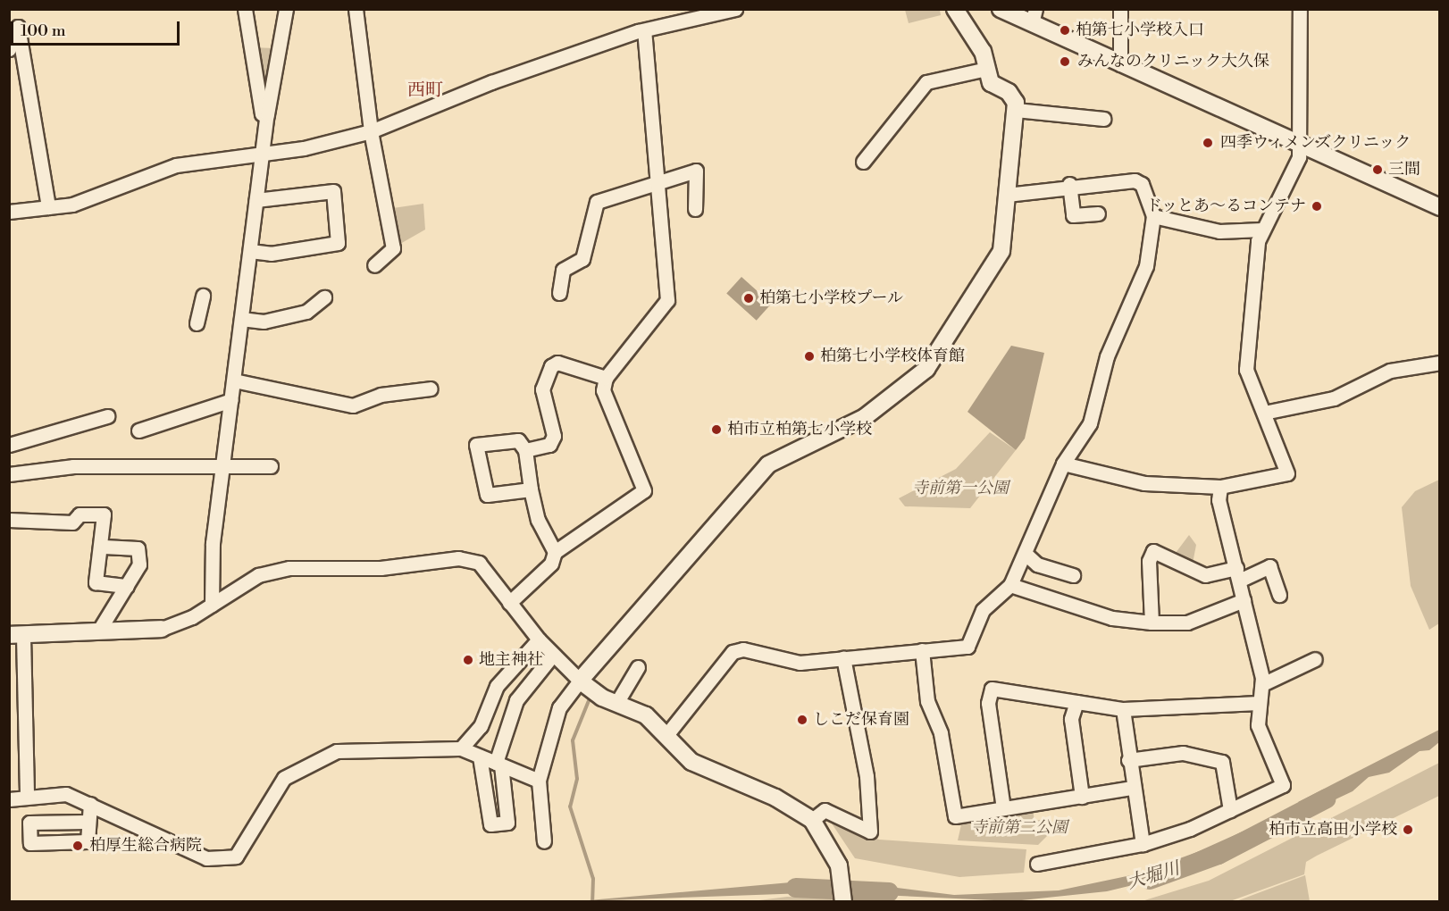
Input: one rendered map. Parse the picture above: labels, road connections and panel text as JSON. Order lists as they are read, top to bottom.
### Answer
{
  "districts": ["西町"],
  "water": ["大堀川"],
  "parks": ["寺前第一公園", "寺前第二公園"],
  "places": [
    "柏第七小学校入口",
    "みんなのクリニック大久保",
    "四季ウィメンズクリニック",
    "三間",
    "ドッとあ〜るコンテナ",
    "柏第七小学校プール",
    "柏第七小学校体育館",
    "柏市立柏第七小学校",
    "地主神社",
    "しこだ保育園",
    "柏市立高田小学校",
    "柏厚生総合病院"
  ],
  "scale_bar": "100 m"
}
